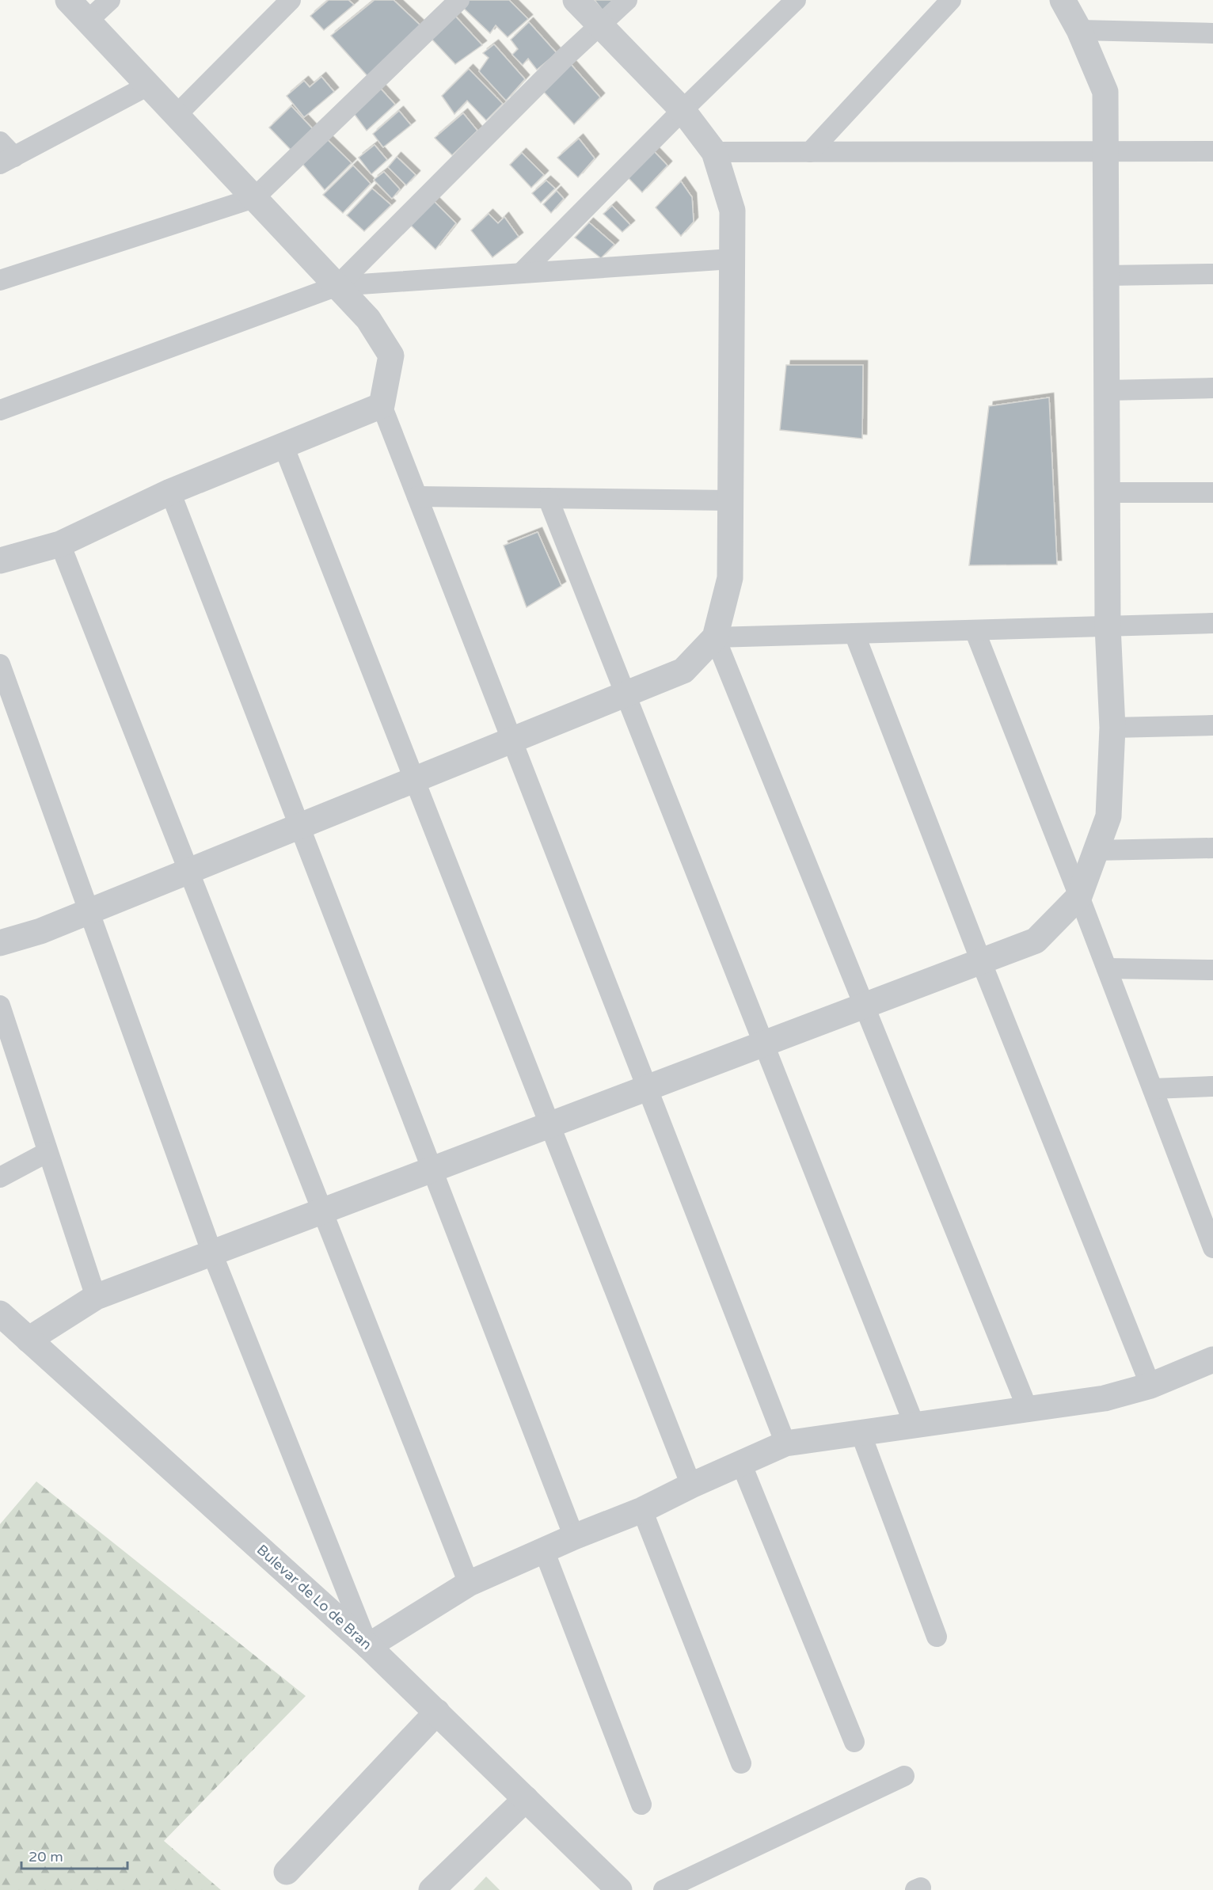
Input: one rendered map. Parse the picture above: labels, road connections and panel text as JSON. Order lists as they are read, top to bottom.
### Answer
{
  "streets": {
    "street": ["Bulevar de Lo de Bran"]
  },
  "scale_bar": "20 m"
}
